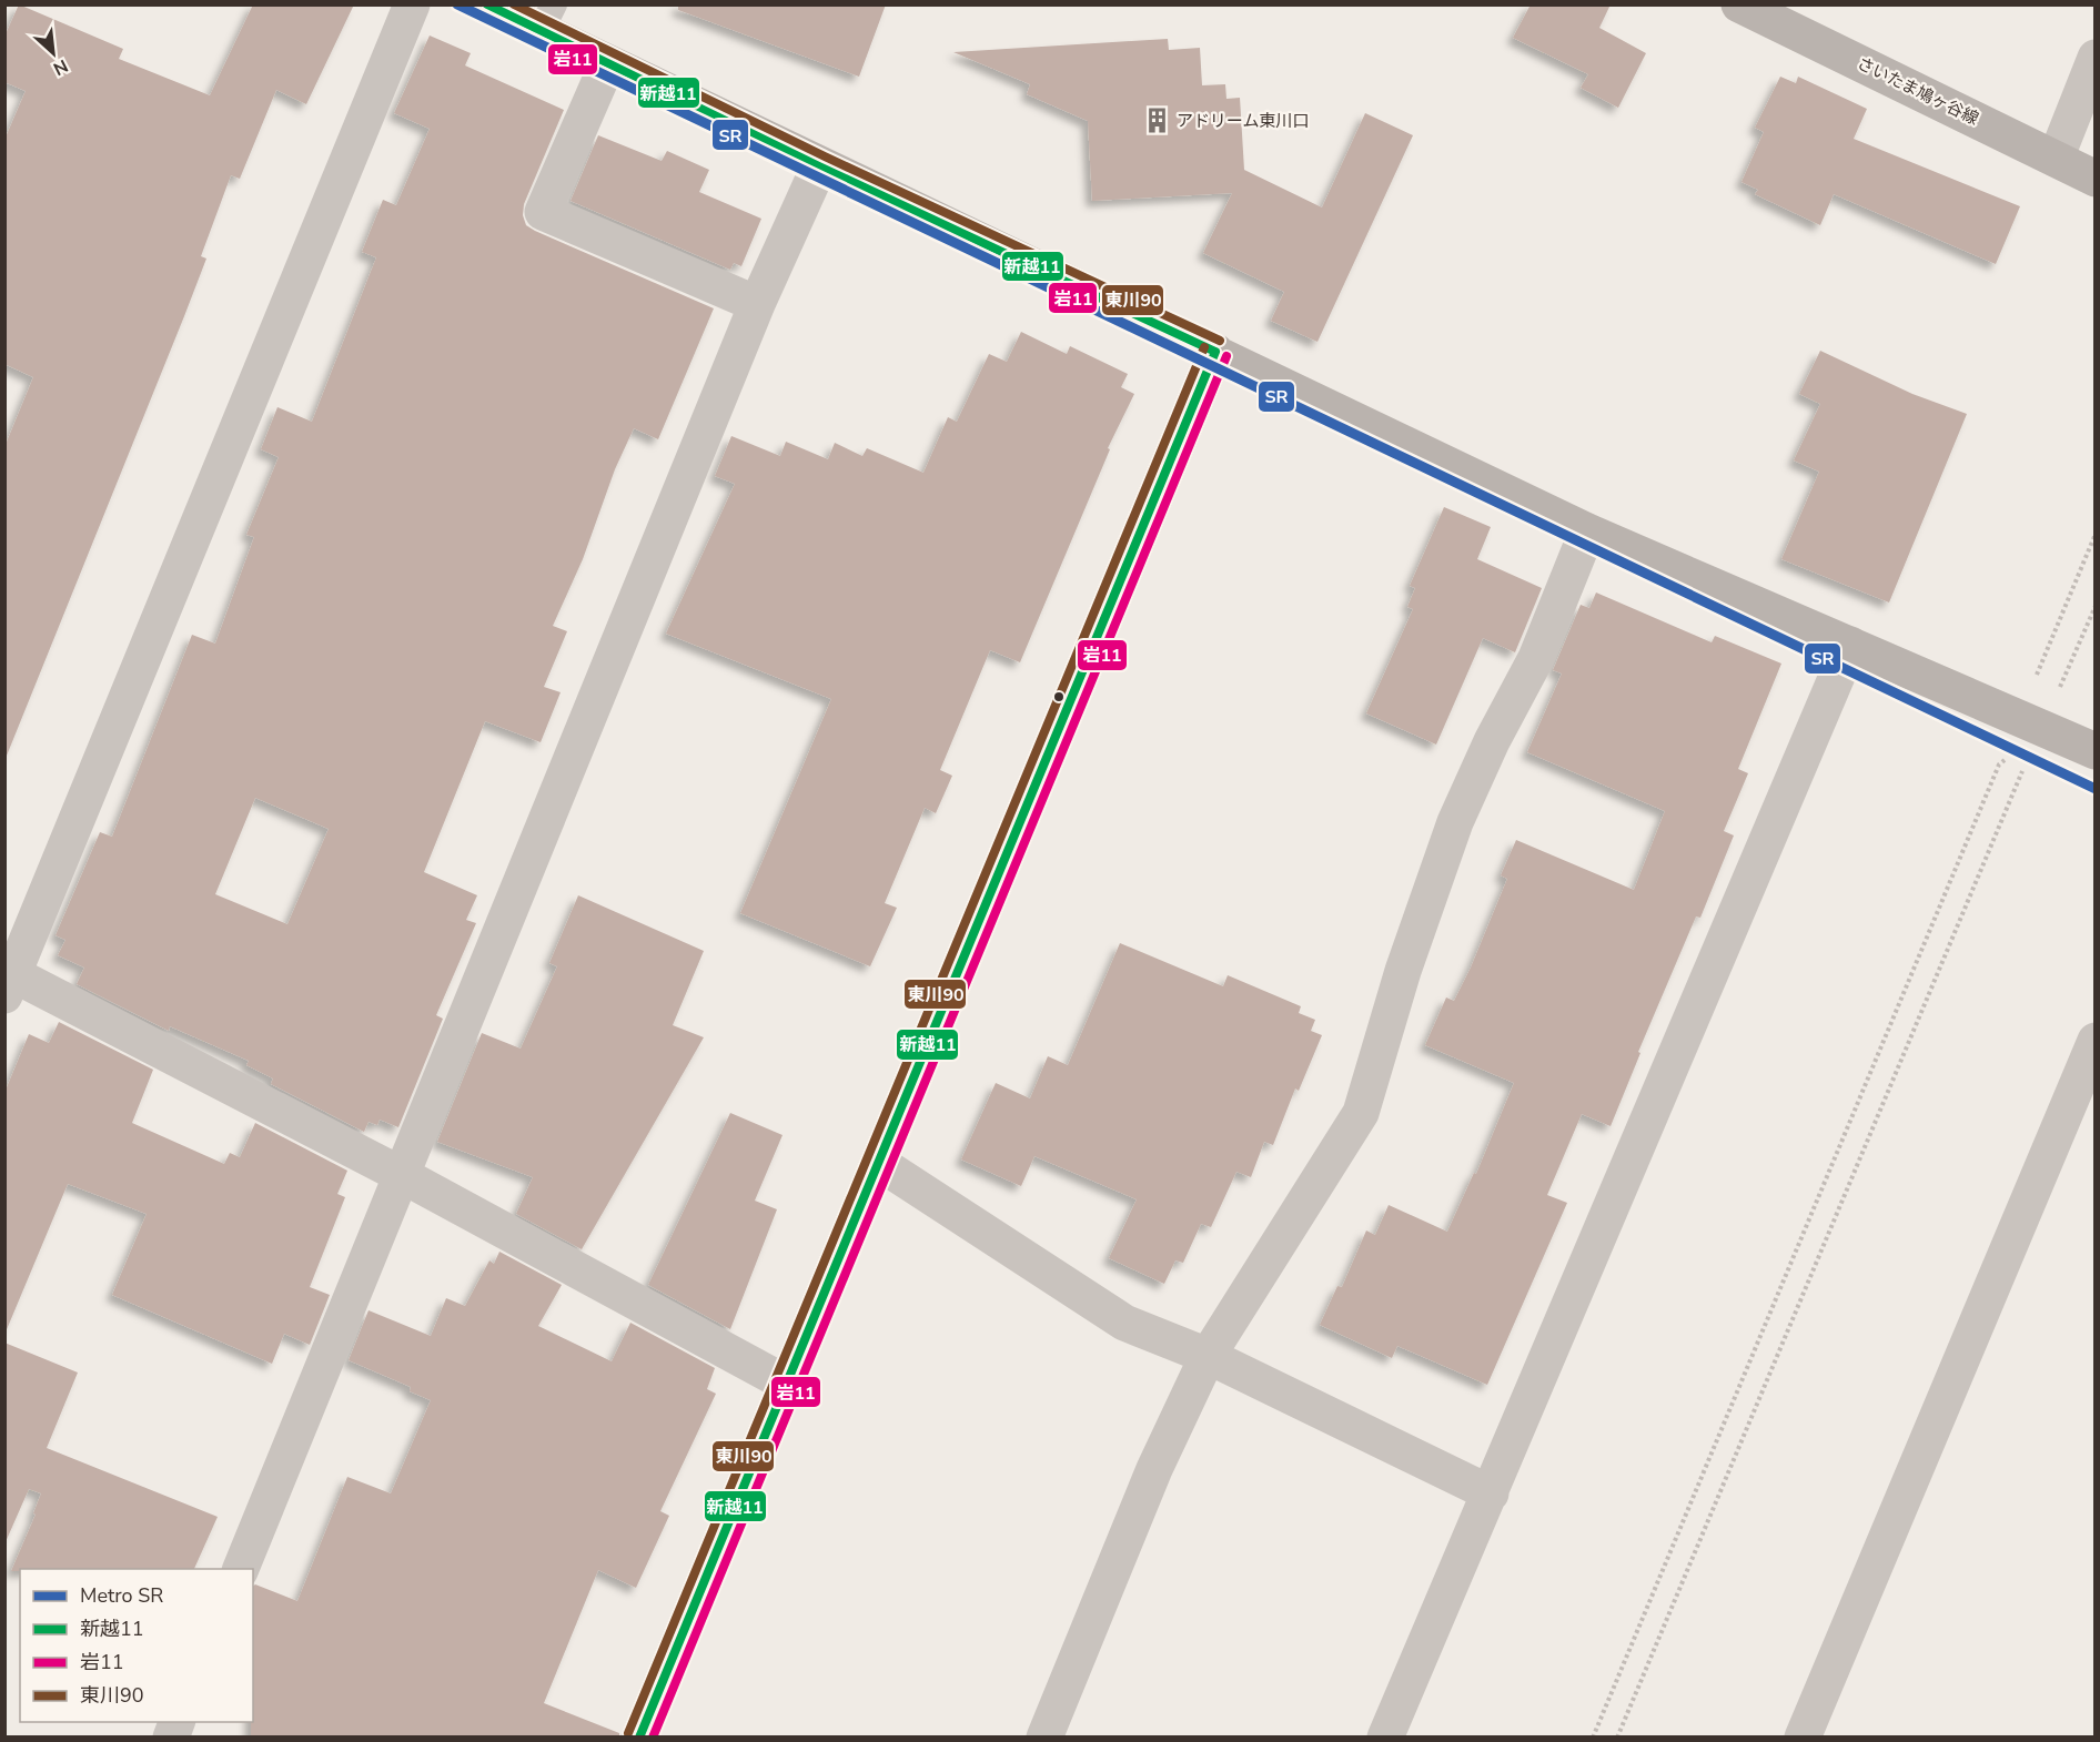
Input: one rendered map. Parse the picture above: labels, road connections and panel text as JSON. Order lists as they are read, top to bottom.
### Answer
{
  "streets": {
    "main road": ["さいたま鳩ヶ谷線"]
  },
  "places": {
    "building": ["アドリーム東川口"]
  },
  "lines": [
    "metro line SR",
    "transit line 新越11",
    "transit line 東川90",
    "transit line 岩11"
  ],
  "legend": [
    "Metro SR",
    "新越11",
    "岩11",
    "東川90"
  ],
  "north": "bottom right"
}
